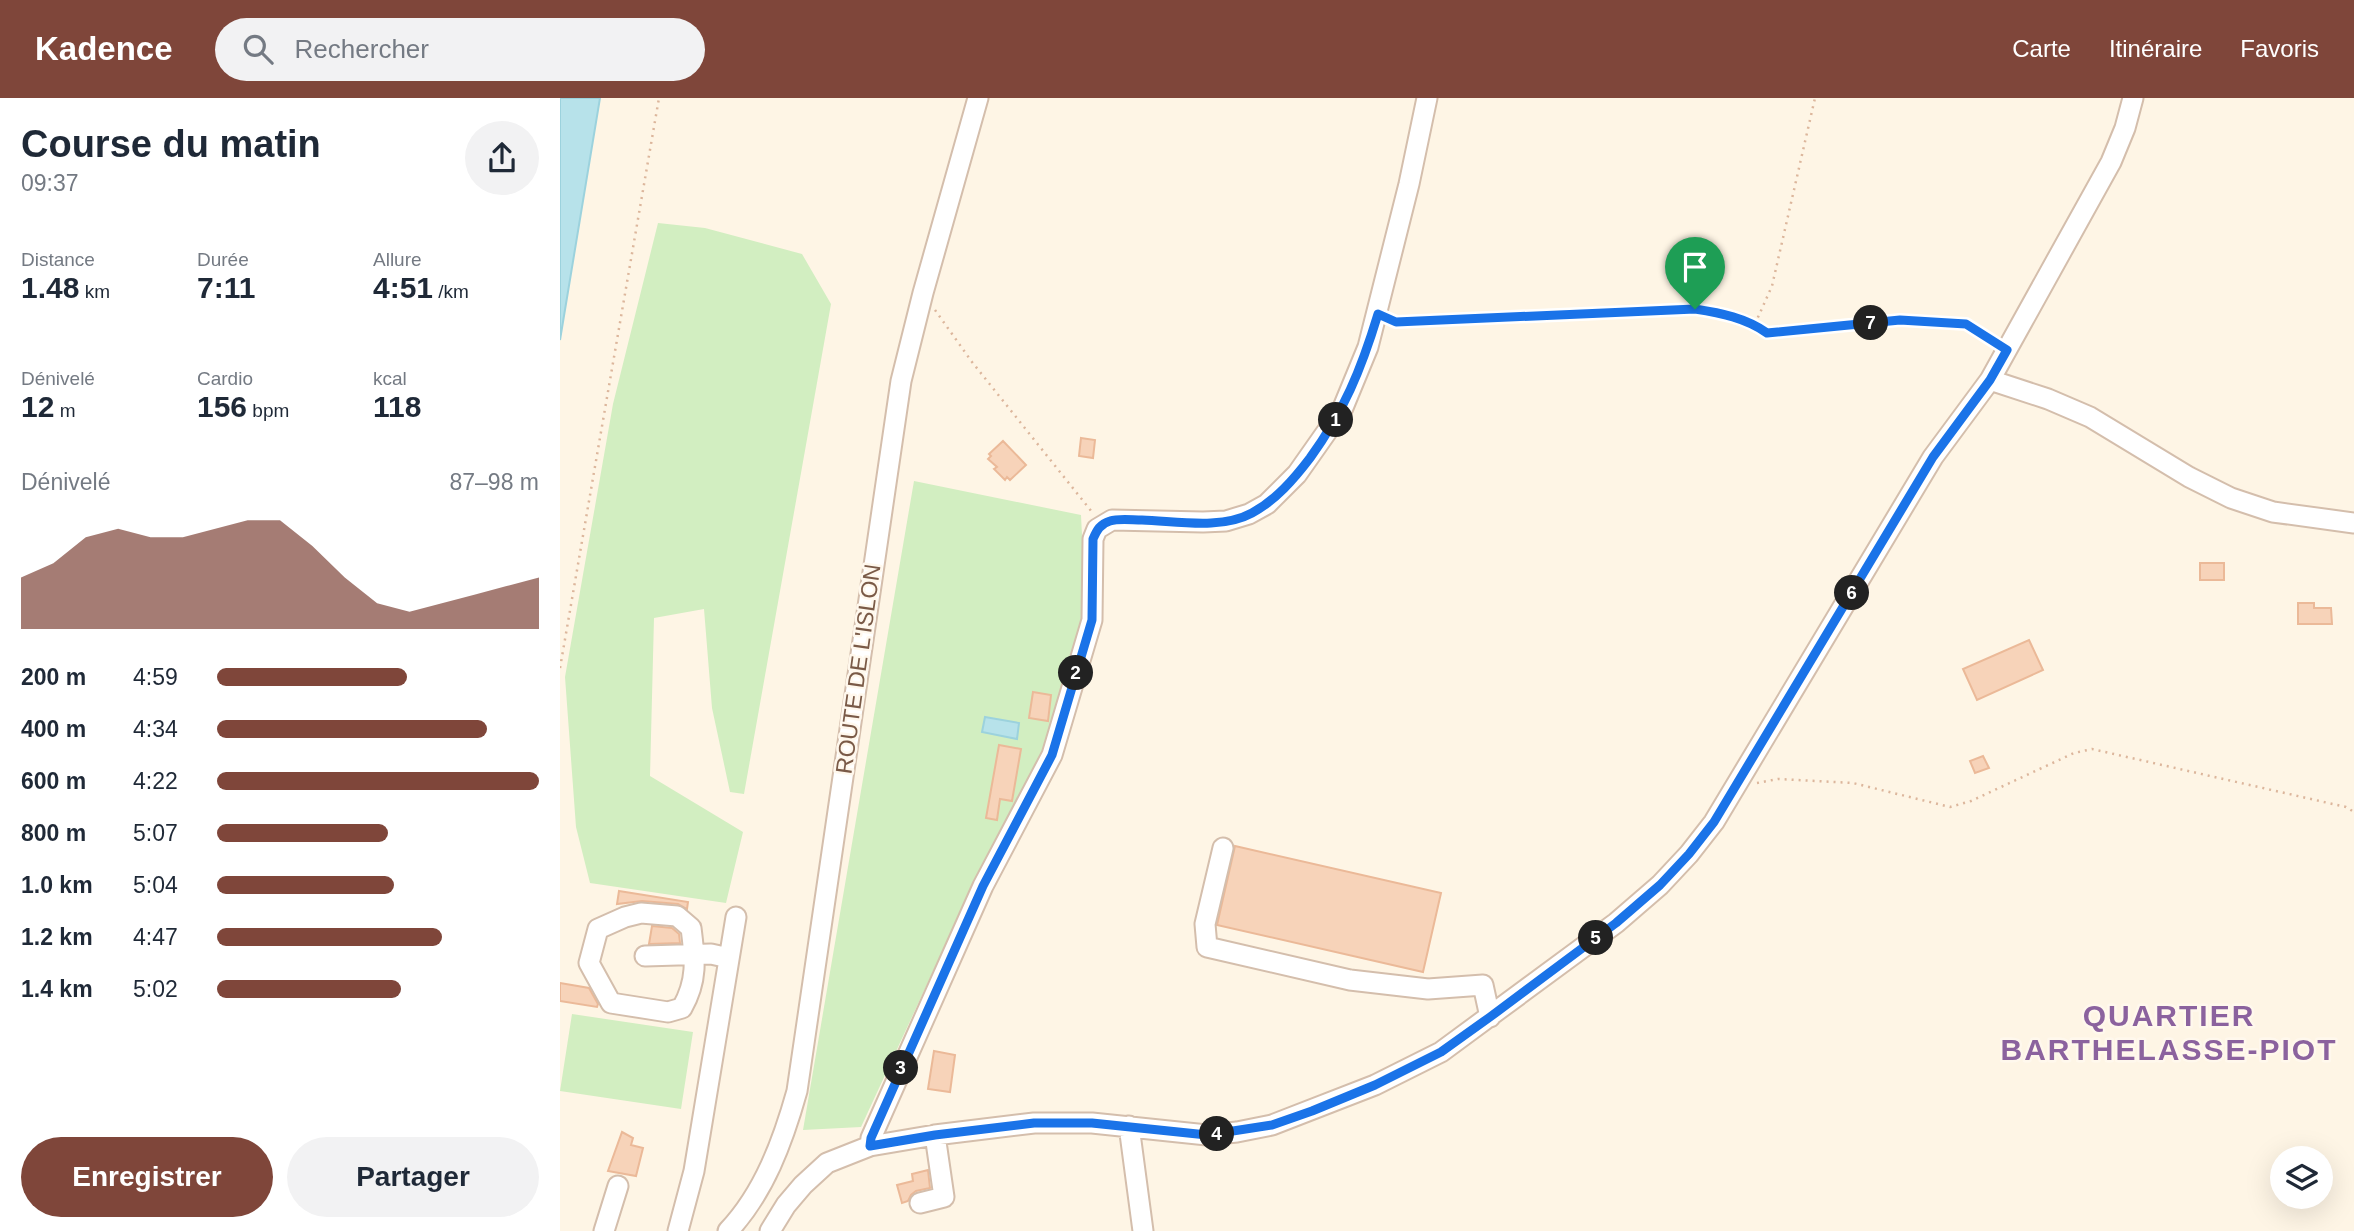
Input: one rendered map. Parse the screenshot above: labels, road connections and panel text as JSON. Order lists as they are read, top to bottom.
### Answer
{
  "streets": {
    "street": ["ROUTE DE L'ISLON"]
  },
  "districts": ["QUARTIER BARTHELASSE-PIOT"],
  "page": {
    "header": "Kadence",
    "search": "Rechercher",
    "nav": ["Carte", "Itinéraire", "Favoris"],
    "heading": ["Course du matin", "09:37"],
    "stats": [
      ["Distance", "1.48 km"],
      ["Durée", "7:11"],
      ["Allure", "4:51 /km"],
      ["Dénivelé", "12 m"],
      ["Cardio", "156 bpm"],
      ["kcal", "118"]
    ],
    "pins": [
      "7",
      "1",
      "6",
      "2",
      "5",
      "3",
      "4"
    ],
    "chart": ["Dénivelé", "87–98 m"],
    "list": [
      {
        "name": "200 m",
        "note": "4:59"
      },
      {
        "name": "400 m",
        "note": "4:34"
      },
      {
        "name": "600 m",
        "note": "4:22"
      },
      {
        "name": "800 m",
        "note": "5:07"
      },
      {
        "name": "1.0 km",
        "note": "5:04"
      },
      {
        "name": "1.2 km",
        "note": "4:47"
      },
      {
        "name": "1.4 km",
        "note": "5:02"
      }
    ],
    "buttons": ["Enregistrer", "Partager"]
  }
}
